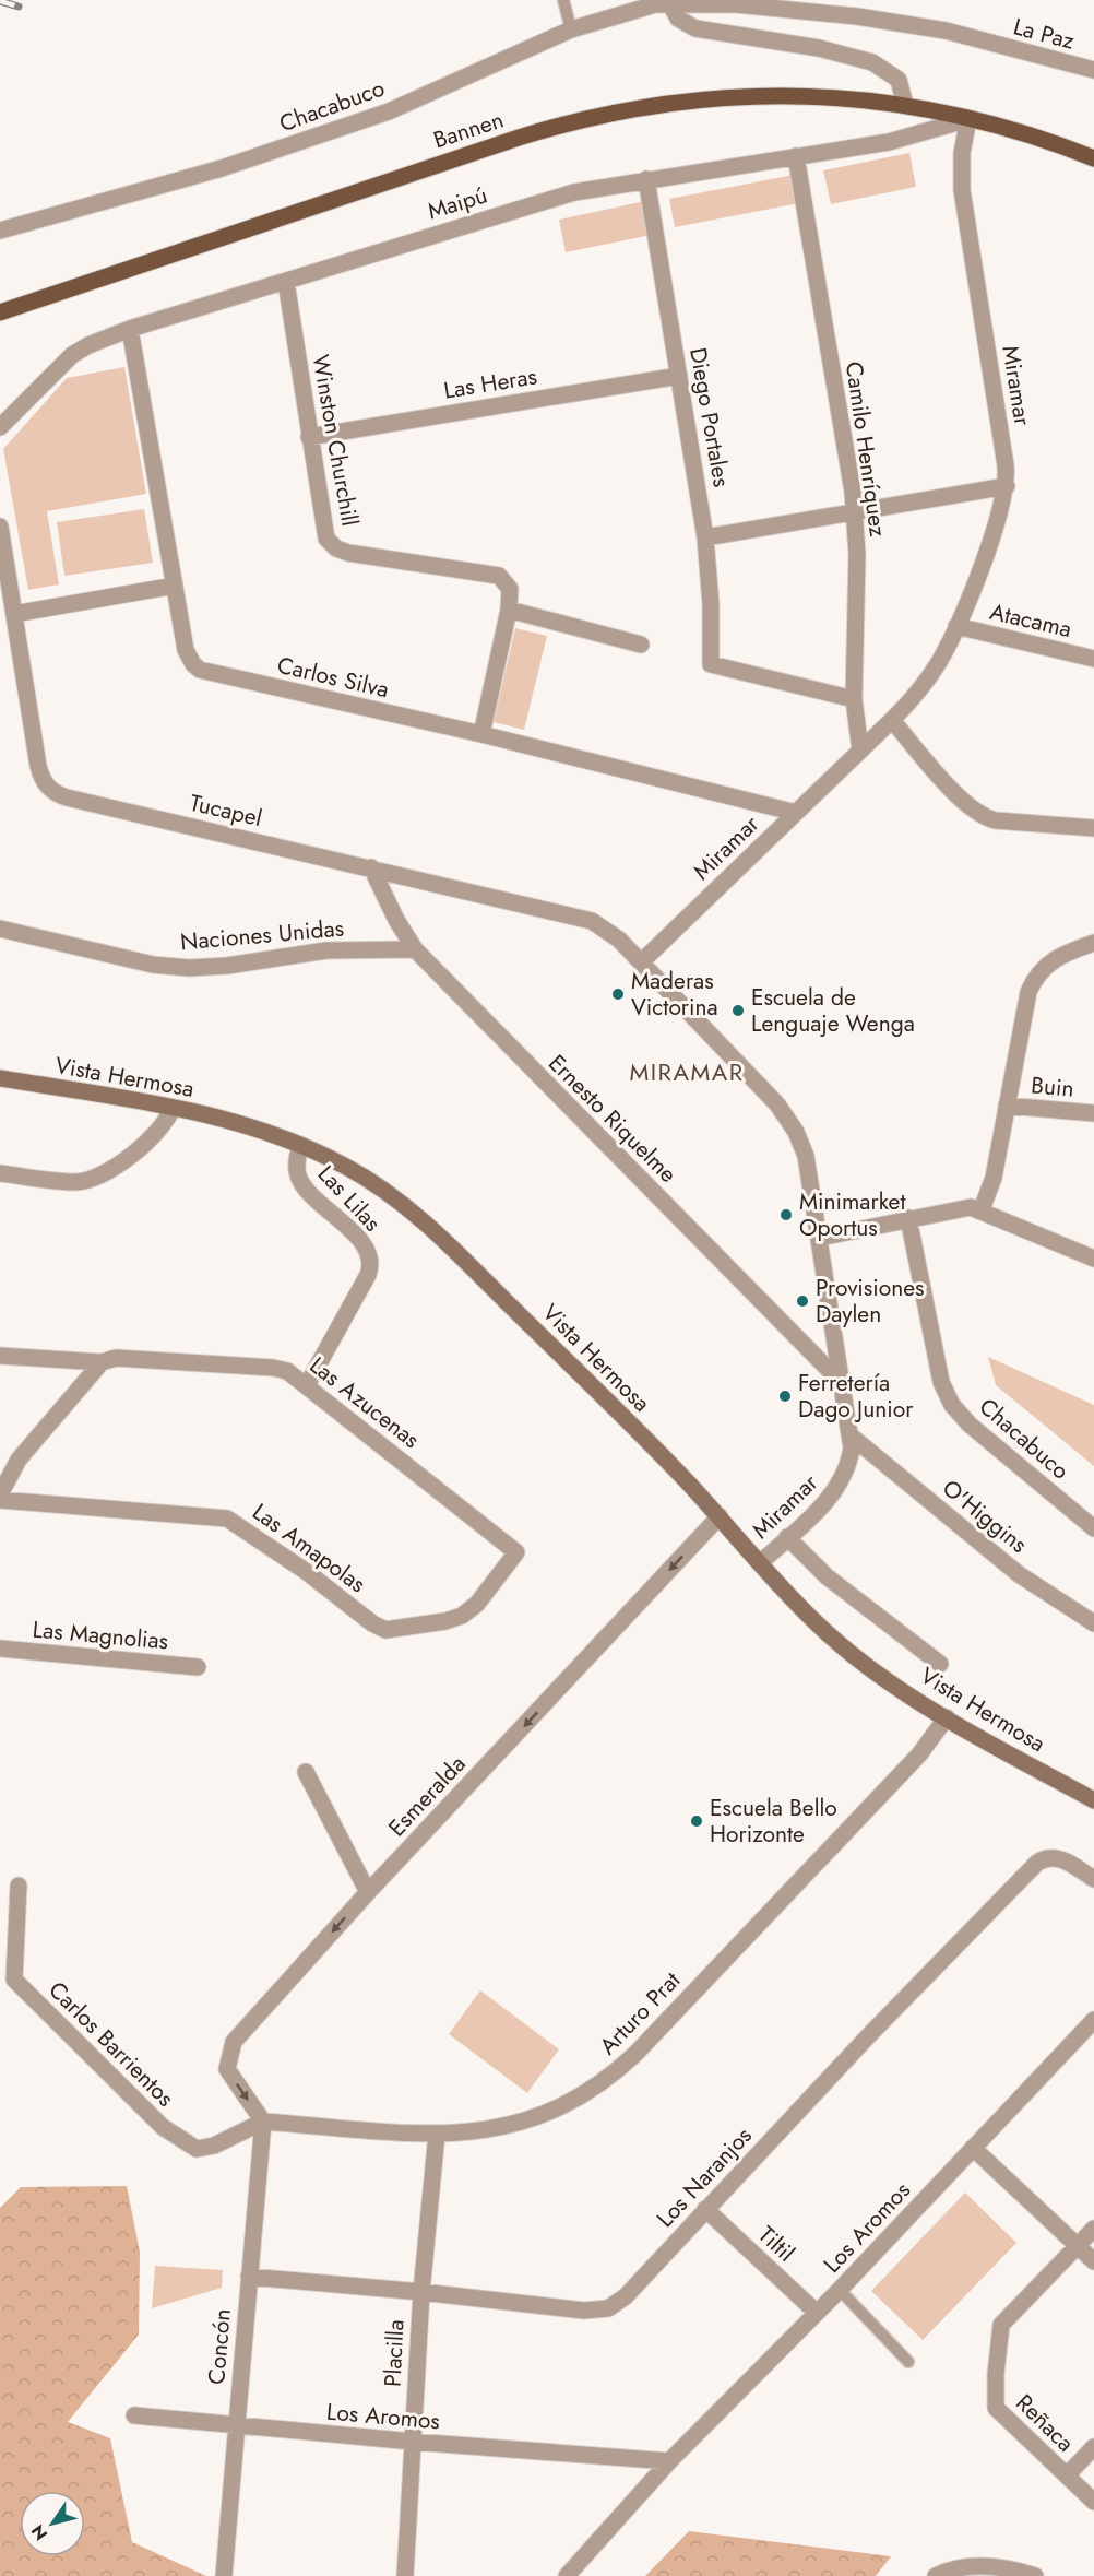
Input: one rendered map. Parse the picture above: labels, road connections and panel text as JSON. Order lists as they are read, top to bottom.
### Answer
{
  "streets": {
    "main road": ["Bannen", "Vista Hermosa"],
    "street": [
      "La Paz",
      "Chacabuco",
      "Maipú",
      "Las Heras",
      "Miramar",
      "Diego Portales",
      "Winston Churchill",
      "Camilo Henríquez",
      "Atacama",
      "Carlos Silva",
      "Tucapel",
      "Naciones Unidas",
      "Buin",
      "Ernesto Riquelme",
      "Las Lilas",
      "Las Azucenas",
      "O'Higgins",
      "Las Amapolas",
      "Las Magnolias",
      "Esmeralda",
      "Arturo Prat",
      "Carlos Barrientos",
      "Los Naranjos",
      "Los Aromos",
      "Tiltil",
      "Concón",
      "Placilla",
      "Reñaca"
    ]
  },
  "crossings": [
    ["La Paz", "Chacabuco"],
    ["Bannen", "Maipú"],
    ["Bannen", "Miramar"],
    ["Maipú", "Miramar"],
    ["Maipú", "Diego Portales"],
    ["Maipú", "Winston Churchill"],
    ["Maipú", "Camilo Henríquez"],
    ["Maipú", "Carlos Silva"],
    ["Las Heras", "Diego Portales"],
    ["Las Heras", "Winston Churchill"],
    ["Miramar", "Camilo Henríquez"],
    ["Miramar", "Atacama"],
    ["Miramar", "Carlos Silva"],
    ["Miramar", "Tucapel"],
    ["Miramar", "Vista Hermosa"],
    ["Miramar", "Ernesto Riquelme"],
    ["Miramar", "O'Higgins"],
    ["Diego Portales", "Camilo Henríquez"],
    ["Winston Churchill", "Carlos Silva"],
    ["Tucapel", "Ernesto Riquelme"],
    ["Naciones Unidas", "Ernesto Riquelme"],
    ["Vista Hermosa", "Las Lilas"],
    ["Vista Hermosa", "Esmeralda"],
    ["Vista Hermosa", "Arturo Prat"],
    ["Las Lilas", "Las Azucenas"],
    ["Las Azucenas", "Las Amapolas"],
    ["Esmeralda", "Arturo Prat"],
    ["Esmeralda", "Carlos Barrientos"],
    ["Esmeralda", "Concón"],
    ["Arturo Prat", "Carlos Barrientos"],
    ["Arturo Prat", "Concón"],
    ["Arturo Prat", "Placilla"],
    ["Carlos Barrientos", "Concón"],
    ["Los Naranjos", "Tiltil"],
    ["Los Naranjos", "Concón"],
    ["Los Naranjos", "Placilla"],
    ["Los Aromos", "Tiltil"],
    ["Los Aromos", "Concón"],
    ["Los Aromos", "Placilla"]
  ],
  "one_way": ["Esmeralda"],
  "districts": ["MIRAMAR"],
  "places": [
    "Maderas Victorina",
    "Escuela de Lenguaje Wenga",
    "Minimarket Oportus",
    "Provisiones Daylen",
    "Ferretería Dago Junior",
    "Escuela Bello Horizonte"
  ],
  "north": "bottom left"
}
